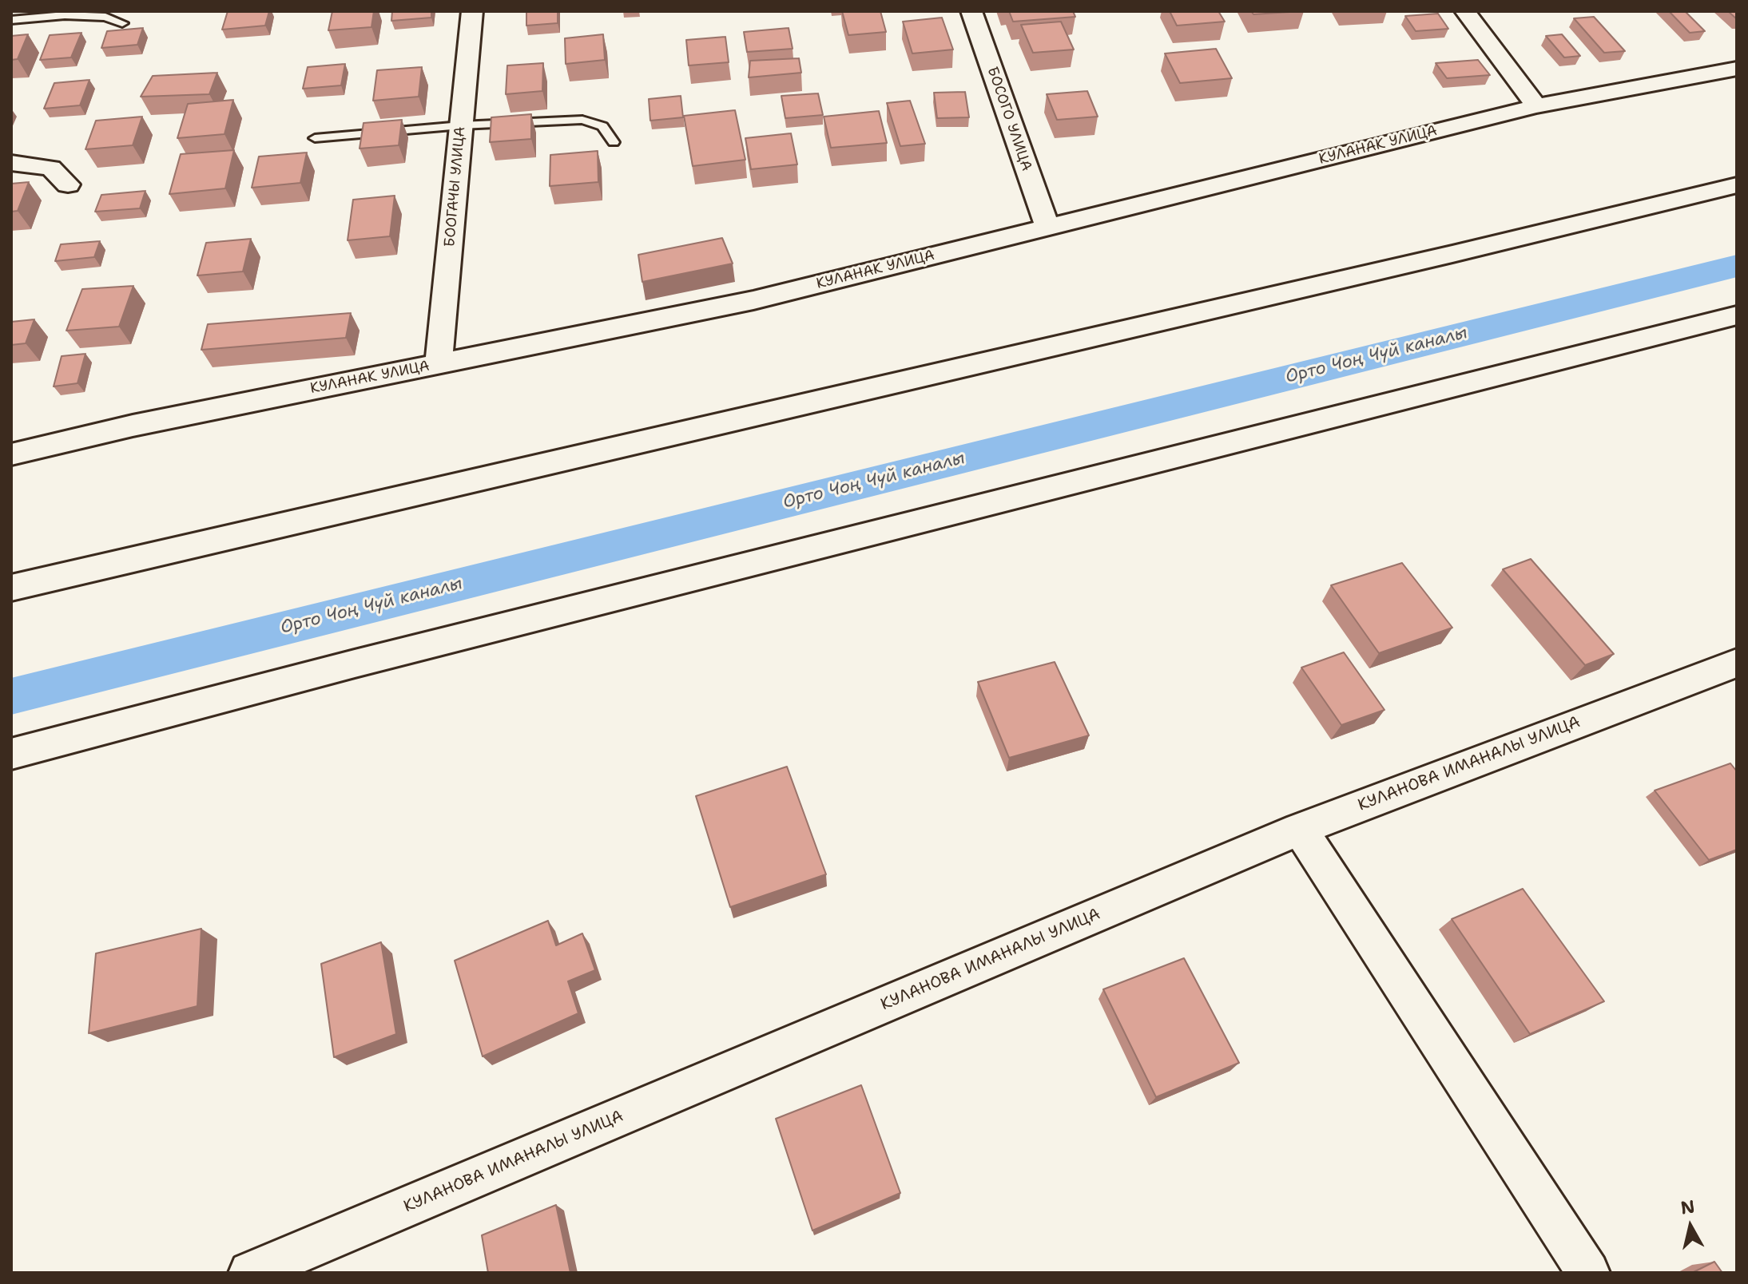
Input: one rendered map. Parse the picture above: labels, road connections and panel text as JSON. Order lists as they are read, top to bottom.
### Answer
{
  "streets": {
    "street": [
      "БОСОГО УЛИЦА",
      "КУЛАНАК УЛИЦА",
      "БООГАЧЫ УЛИЦА",
      "КУЛАНОВА ИМАНАЛЫ УЛИЦА"
    ]
  },
  "crossings": [
    ["БОСОГО УЛИЦА", "КУЛАНАК УЛИЦА"],
    ["КУЛАНАК УЛИЦА", "БООГАЧЫ УЛИЦА"]
  ],
  "water": ["Орто Чоң Чүй каналы"],
  "north": "top"
}
